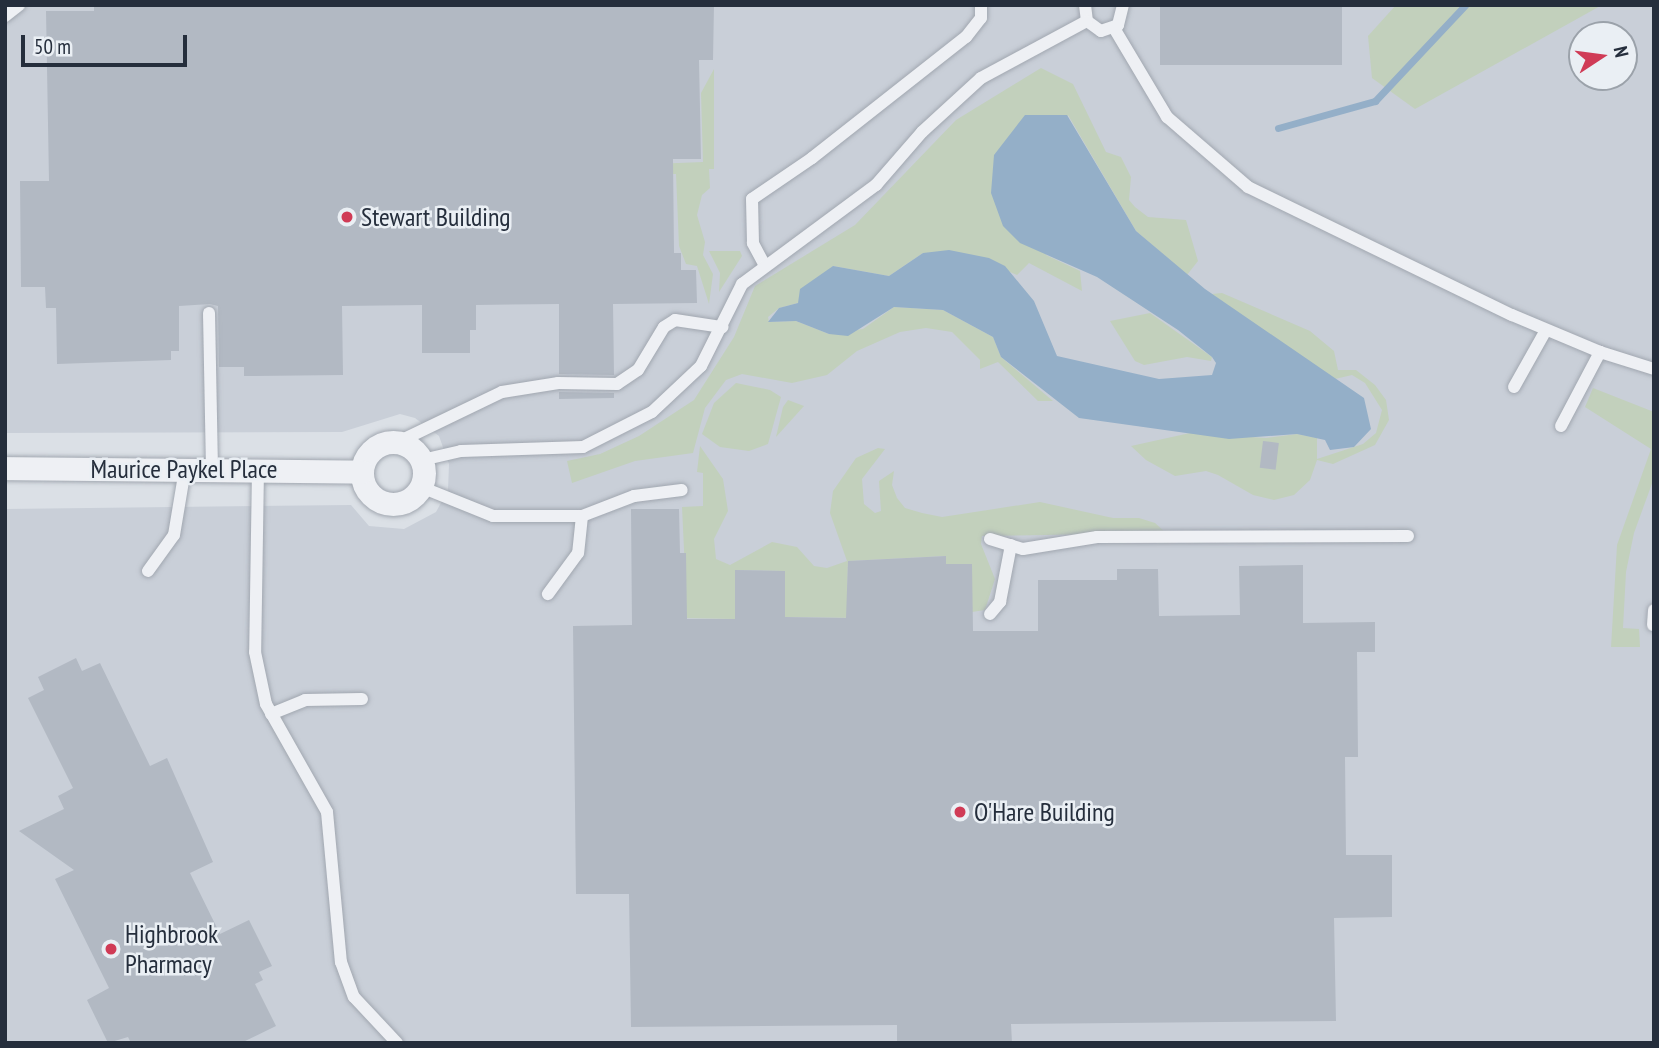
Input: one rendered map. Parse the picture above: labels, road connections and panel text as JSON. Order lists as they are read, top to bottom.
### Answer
{
  "streets": {
    "street": ["Maurice Paykel Place"]
  },
  "places": ["Stewart Building", "O'Hare Building", "Highbrook Pharmacy"],
  "scale_bar": "50 m",
  "north": "right"
}
